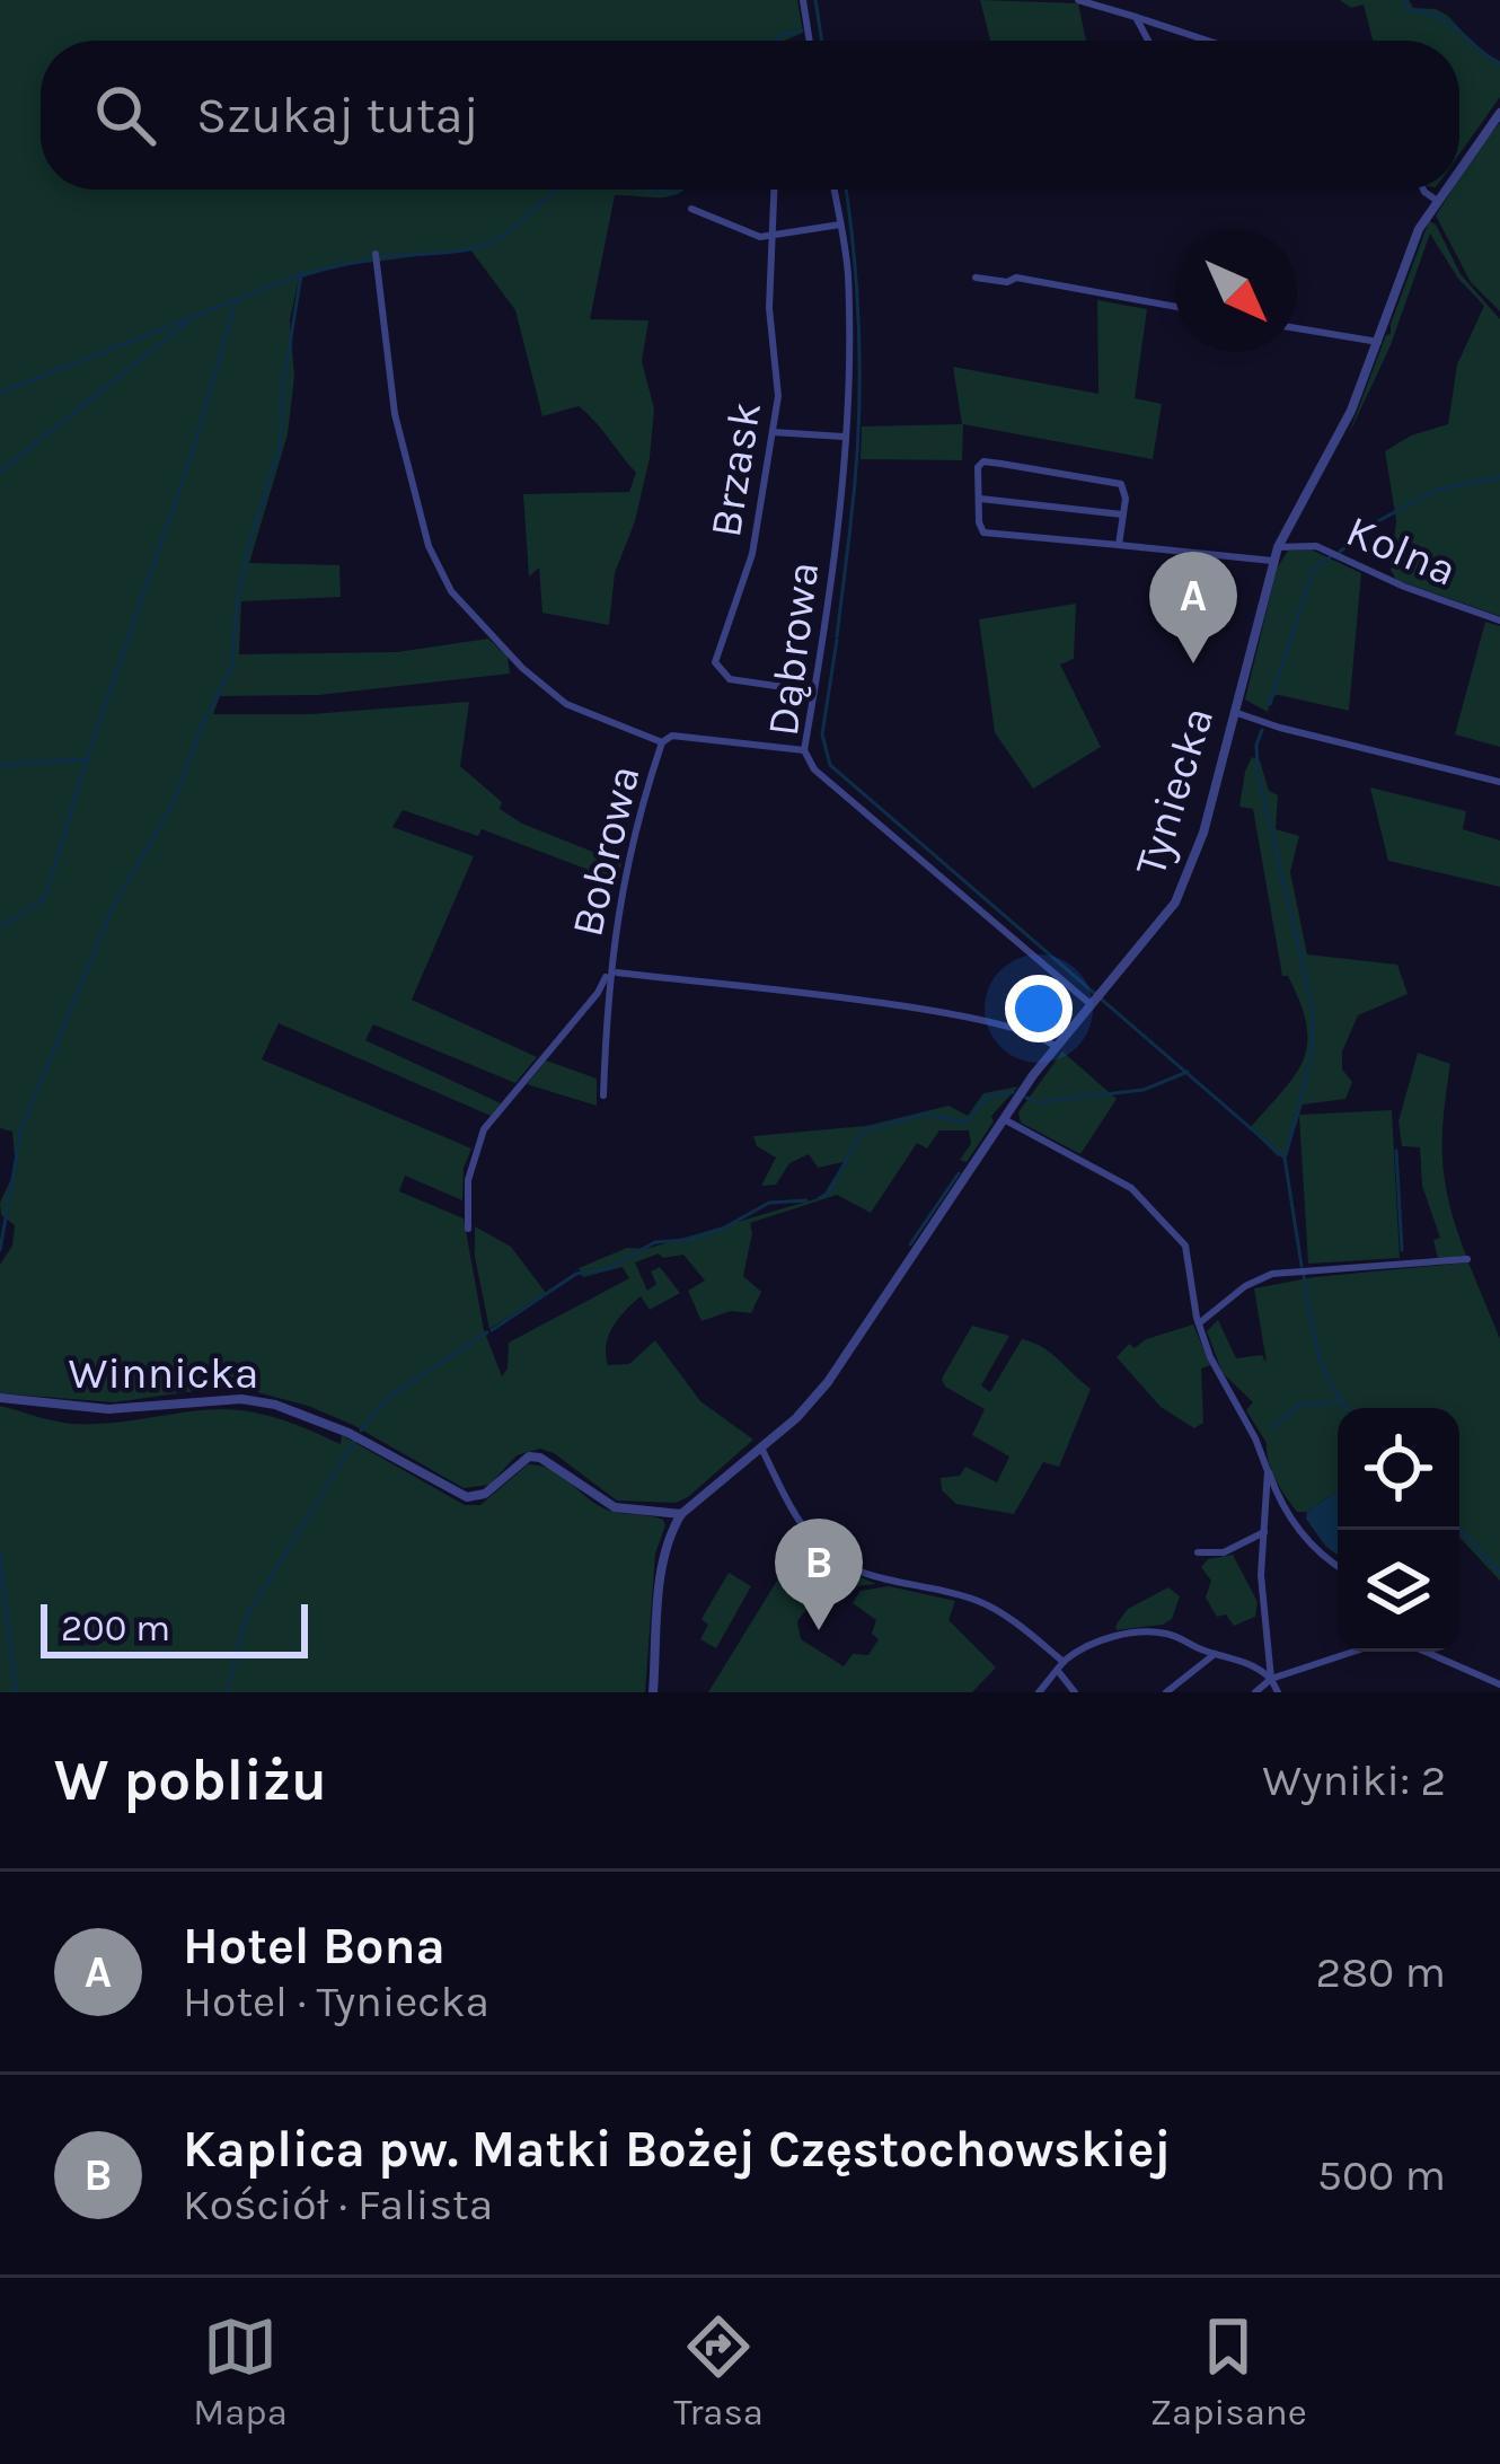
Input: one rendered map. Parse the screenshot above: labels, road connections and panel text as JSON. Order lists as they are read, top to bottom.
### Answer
{
  "streets": {
    "street": [
      "Brzask",
      "Kolna",
      "Dąbrowa",
      "Tyniecka",
      "Bobrowa",
      "Winnicka"
    ]
  },
  "crossings": [
    ["Brzask", "Dąbrowa"],
    ["Kolna", "Tyniecka"],
    ["Dąbrowa", "Tyniecka"],
    ["Tyniecka", "Winnicka"]
  ],
  "scale_bar": "200 m",
  "north": "bottom right",
  "page": {
    "search": "Szukaj tutaj",
    "pins": ["A", "B"],
    "scale": "200 m",
    "heading": ["W pobliżu", "Wyniki: 2"],
    "list": [
      {
        "mark": "A",
        "name": "Hotel Bona",
        "note": "Hotel · Tyniecka",
        "value": "280 m"
      },
      {
        "mark": "B",
        "name": "Kaplica pw. Matki Bożej Częstochowskiej",
        "note": "Kościół · Falista",
        "value": "500 m"
      }
    ],
    "nav": ["Mapa", "Trasa", "Zapisane"]
  }
}
